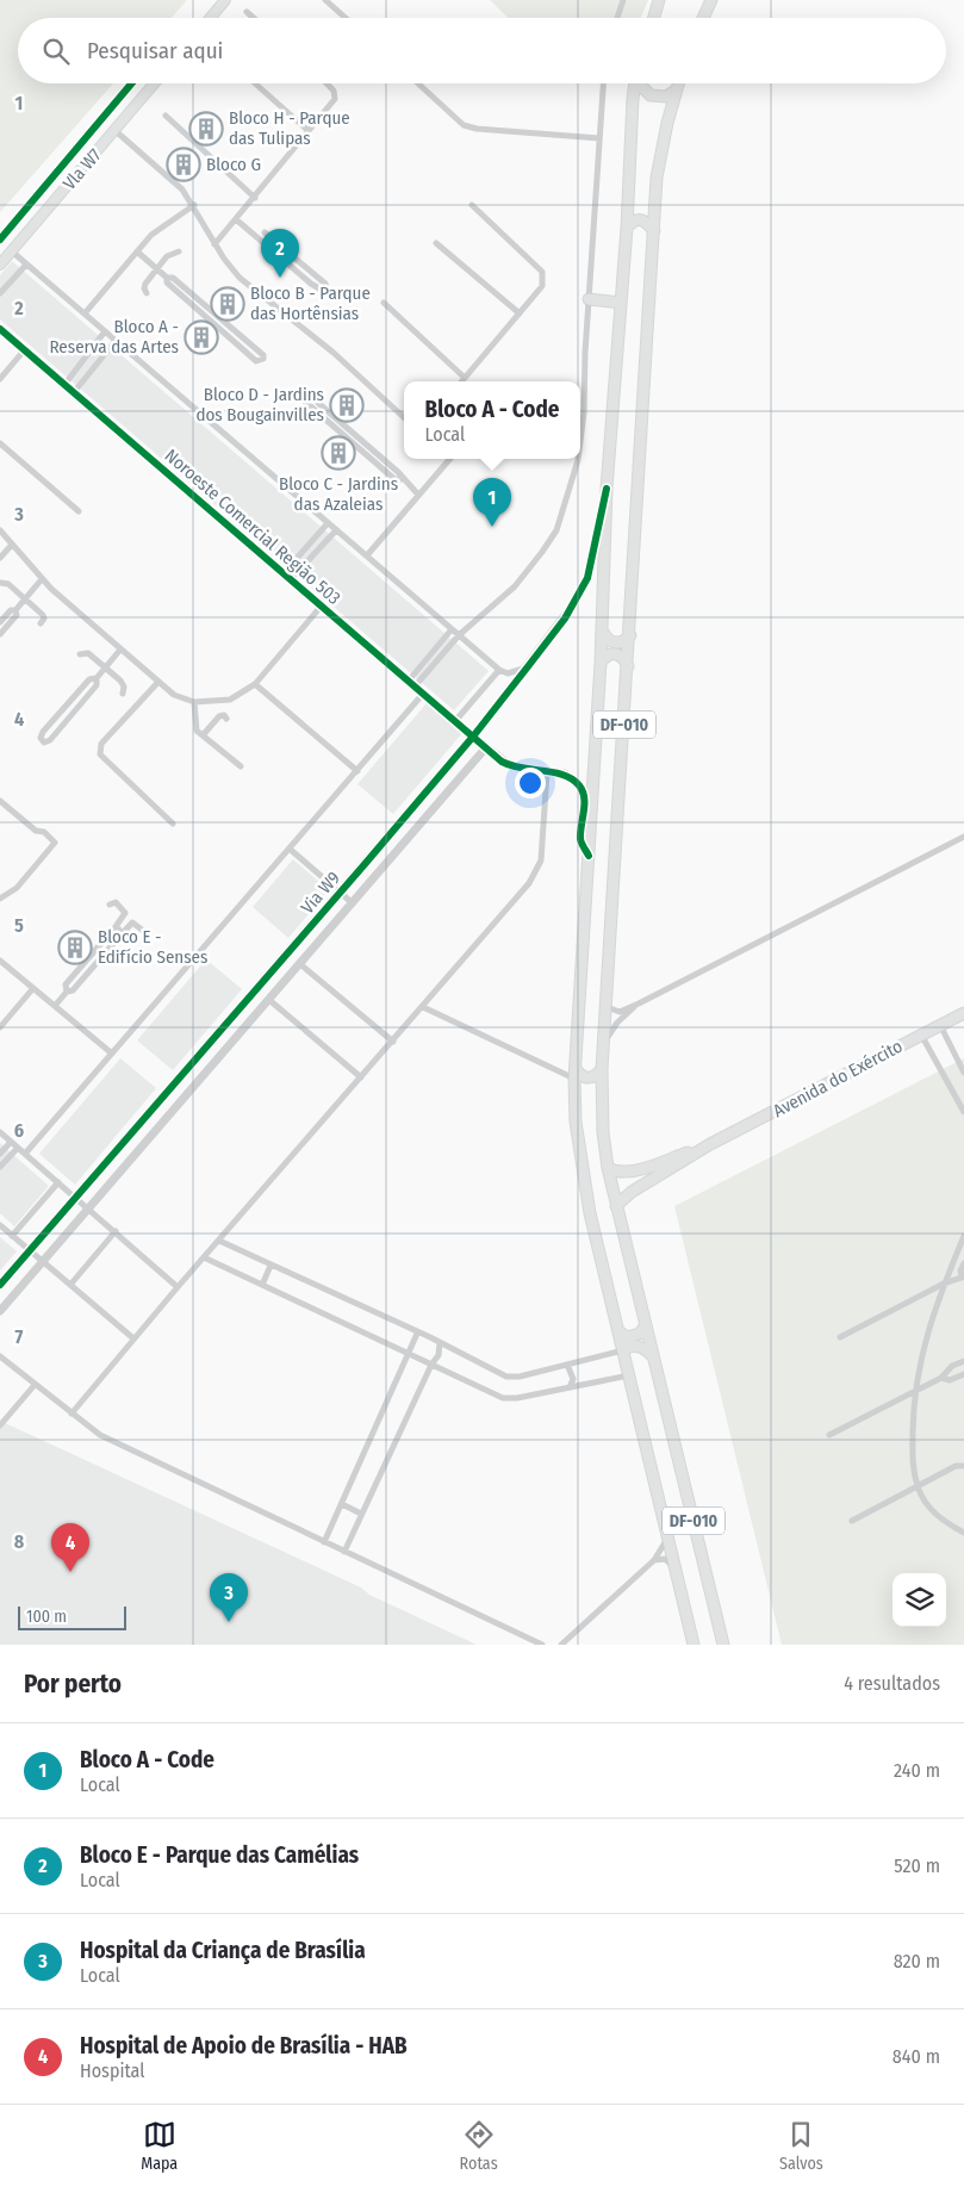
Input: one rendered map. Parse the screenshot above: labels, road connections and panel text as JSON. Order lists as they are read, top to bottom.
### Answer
{
  "streets": {
    "main road": ["Vla W7", "DF-010", "Avenida do Exército"],
    "street": ["Noroeste Comercial Região 503", "Via W9"]
  },
  "crossings": [
    ["Noroeste Comercial Região 503", "DF-010"],
    ["Noroeste Comercial Região 503", "Via W9"],
    ["DF-010", "Via W9"],
    ["DF-010", "Avenida do Exército"]
  ],
  "places": {
    "building": [
      "Bloco H - Parque das Tulipas",
      "Bloco G",
      "Bloco B - Parque das Hortênsias",
      "Bloco A - Reserva das Artes",
      "Bloco D - Jardins dos Bougainvilles",
      "Bloco C - Jardins das Azaleias",
      "Bloco E - Edifício Senses"
    ]
  },
  "scale_bar": "100 m",
  "page": {
    "search": "Pesquisar aqui",
    "pins": [
      "2",
      "1",
      "4",
      "3"
    ],
    "popup": ["Bloco A - Code", "Local"],
    "scale": "100 m",
    "heading": ["Por perto", "4 resultados"],
    "list": [
      {
        "mark": "1",
        "name": "Bloco A - Code",
        "note": "Local",
        "value": "240 m"
      },
      {
        "mark": "2",
        "name": "Bloco E - Parque das Camélias",
        "note": "Local",
        "value": "520 m"
      },
      {
        "mark": "3",
        "name": "Hospital da Criança de Brasília",
        "note": "Local",
        "value": "820 m"
      },
      {
        "mark": "4",
        "name": "Hospital de Apoio de Brasília - HAB",
        "note": "Hospital",
        "value": "840 m"
      }
    ],
    "nav": ["Mapa", "Rotas", "Salvos"]
  },
  "grid": {
    "rows": [
      "1",
      "2",
      "3",
      "4",
      "5",
      "6",
      "7",
      "8"
    ]
  }
}
